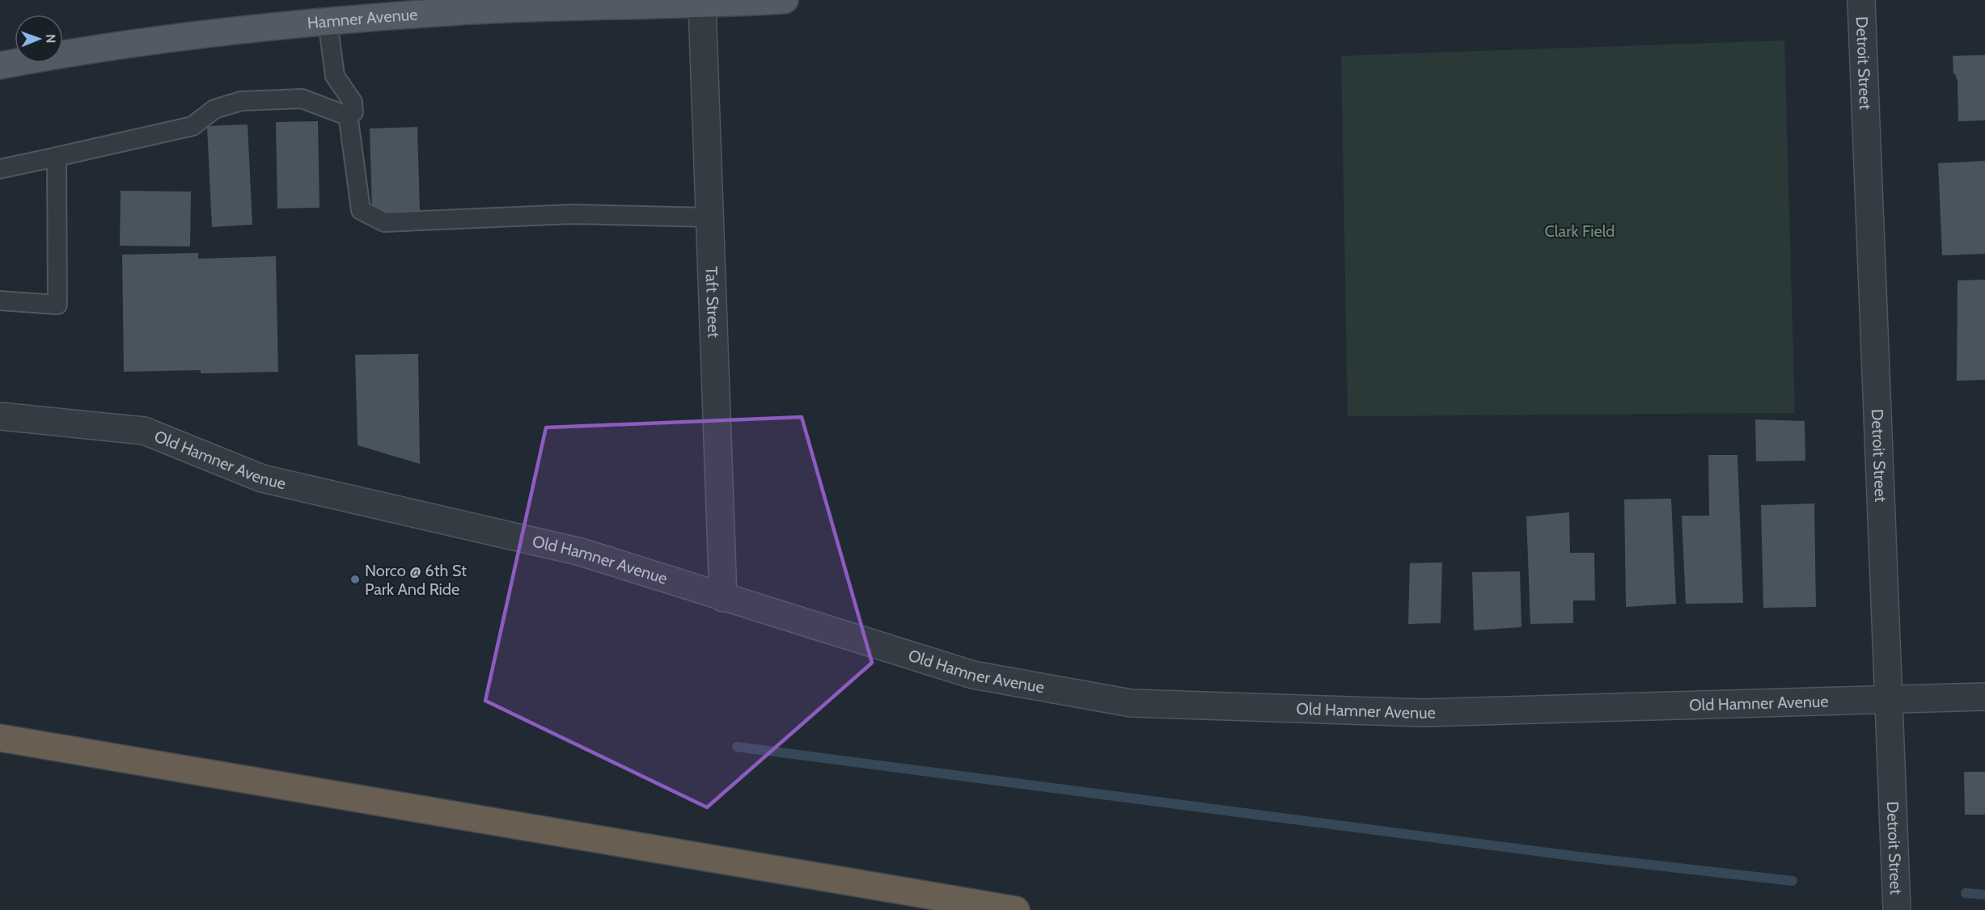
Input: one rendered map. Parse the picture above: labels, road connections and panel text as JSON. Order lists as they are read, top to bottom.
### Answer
{
  "streets": {
    "main road": ["Hamner Avenue"],
    "street": ["Detroit Street", "Taft Street", "Old Hamner Avenue"]
  },
  "crossings": [
    ["Hamner Avenue", "Taft Street"],
    ["Detroit Street", "Old Hamner Avenue"],
    ["Taft Street", "Old Hamner Avenue"]
  ],
  "parks": ["Clark Field"],
  "places": ["Norco @ 6th St Park And Ride"],
  "north": "right"
}
